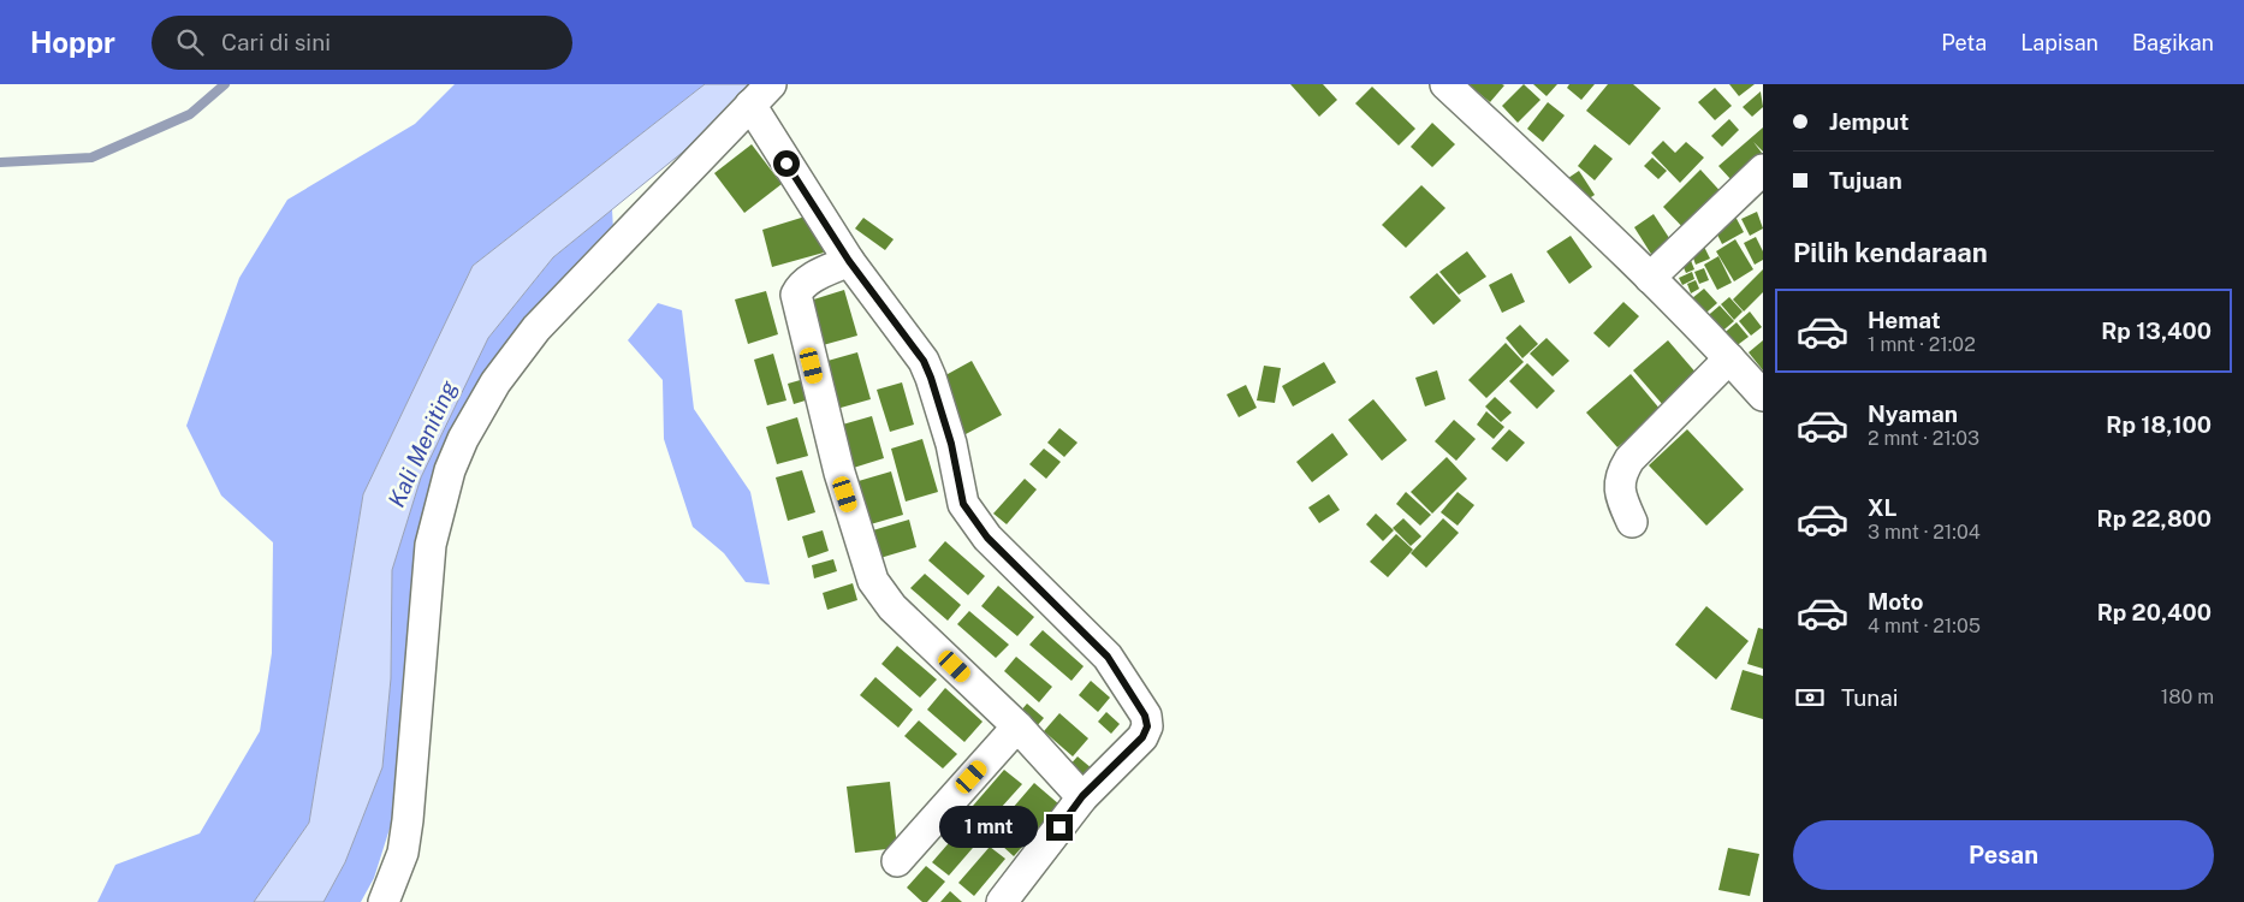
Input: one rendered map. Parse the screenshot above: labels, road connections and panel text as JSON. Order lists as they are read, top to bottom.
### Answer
{
  "water": ["Kali Meniting"],
  "page": {
    "header": "Hoppr",
    "search": "Cari di sini",
    "nav": ["Peta", "Lapisan", "Bagikan"],
    "banner": ["Jemput", "Tujuan"],
    "heading": "Pilih kendaraan",
    "list": [
      {
        "name": "Hemat",
        "note": "1 mnt · 21:02",
        "value": "Rp 13,400"
      },
      {
        "name": "Nyaman",
        "note": "2 mnt · 21:03",
        "value": "Rp 18,100"
      },
      {
        "name": "XL",
        "note": "3 mnt · 21:04",
        "value": "Rp 22,800"
      },
      {
        "name": "Moto",
        "note": "4 mnt · 21:05",
        "value": "Rp 20,400"
      }
    ],
    "pay": ["Tunai", "180 m"],
    "bubble": "1 mnt",
    "buttons": "Pesan"
  }
}
